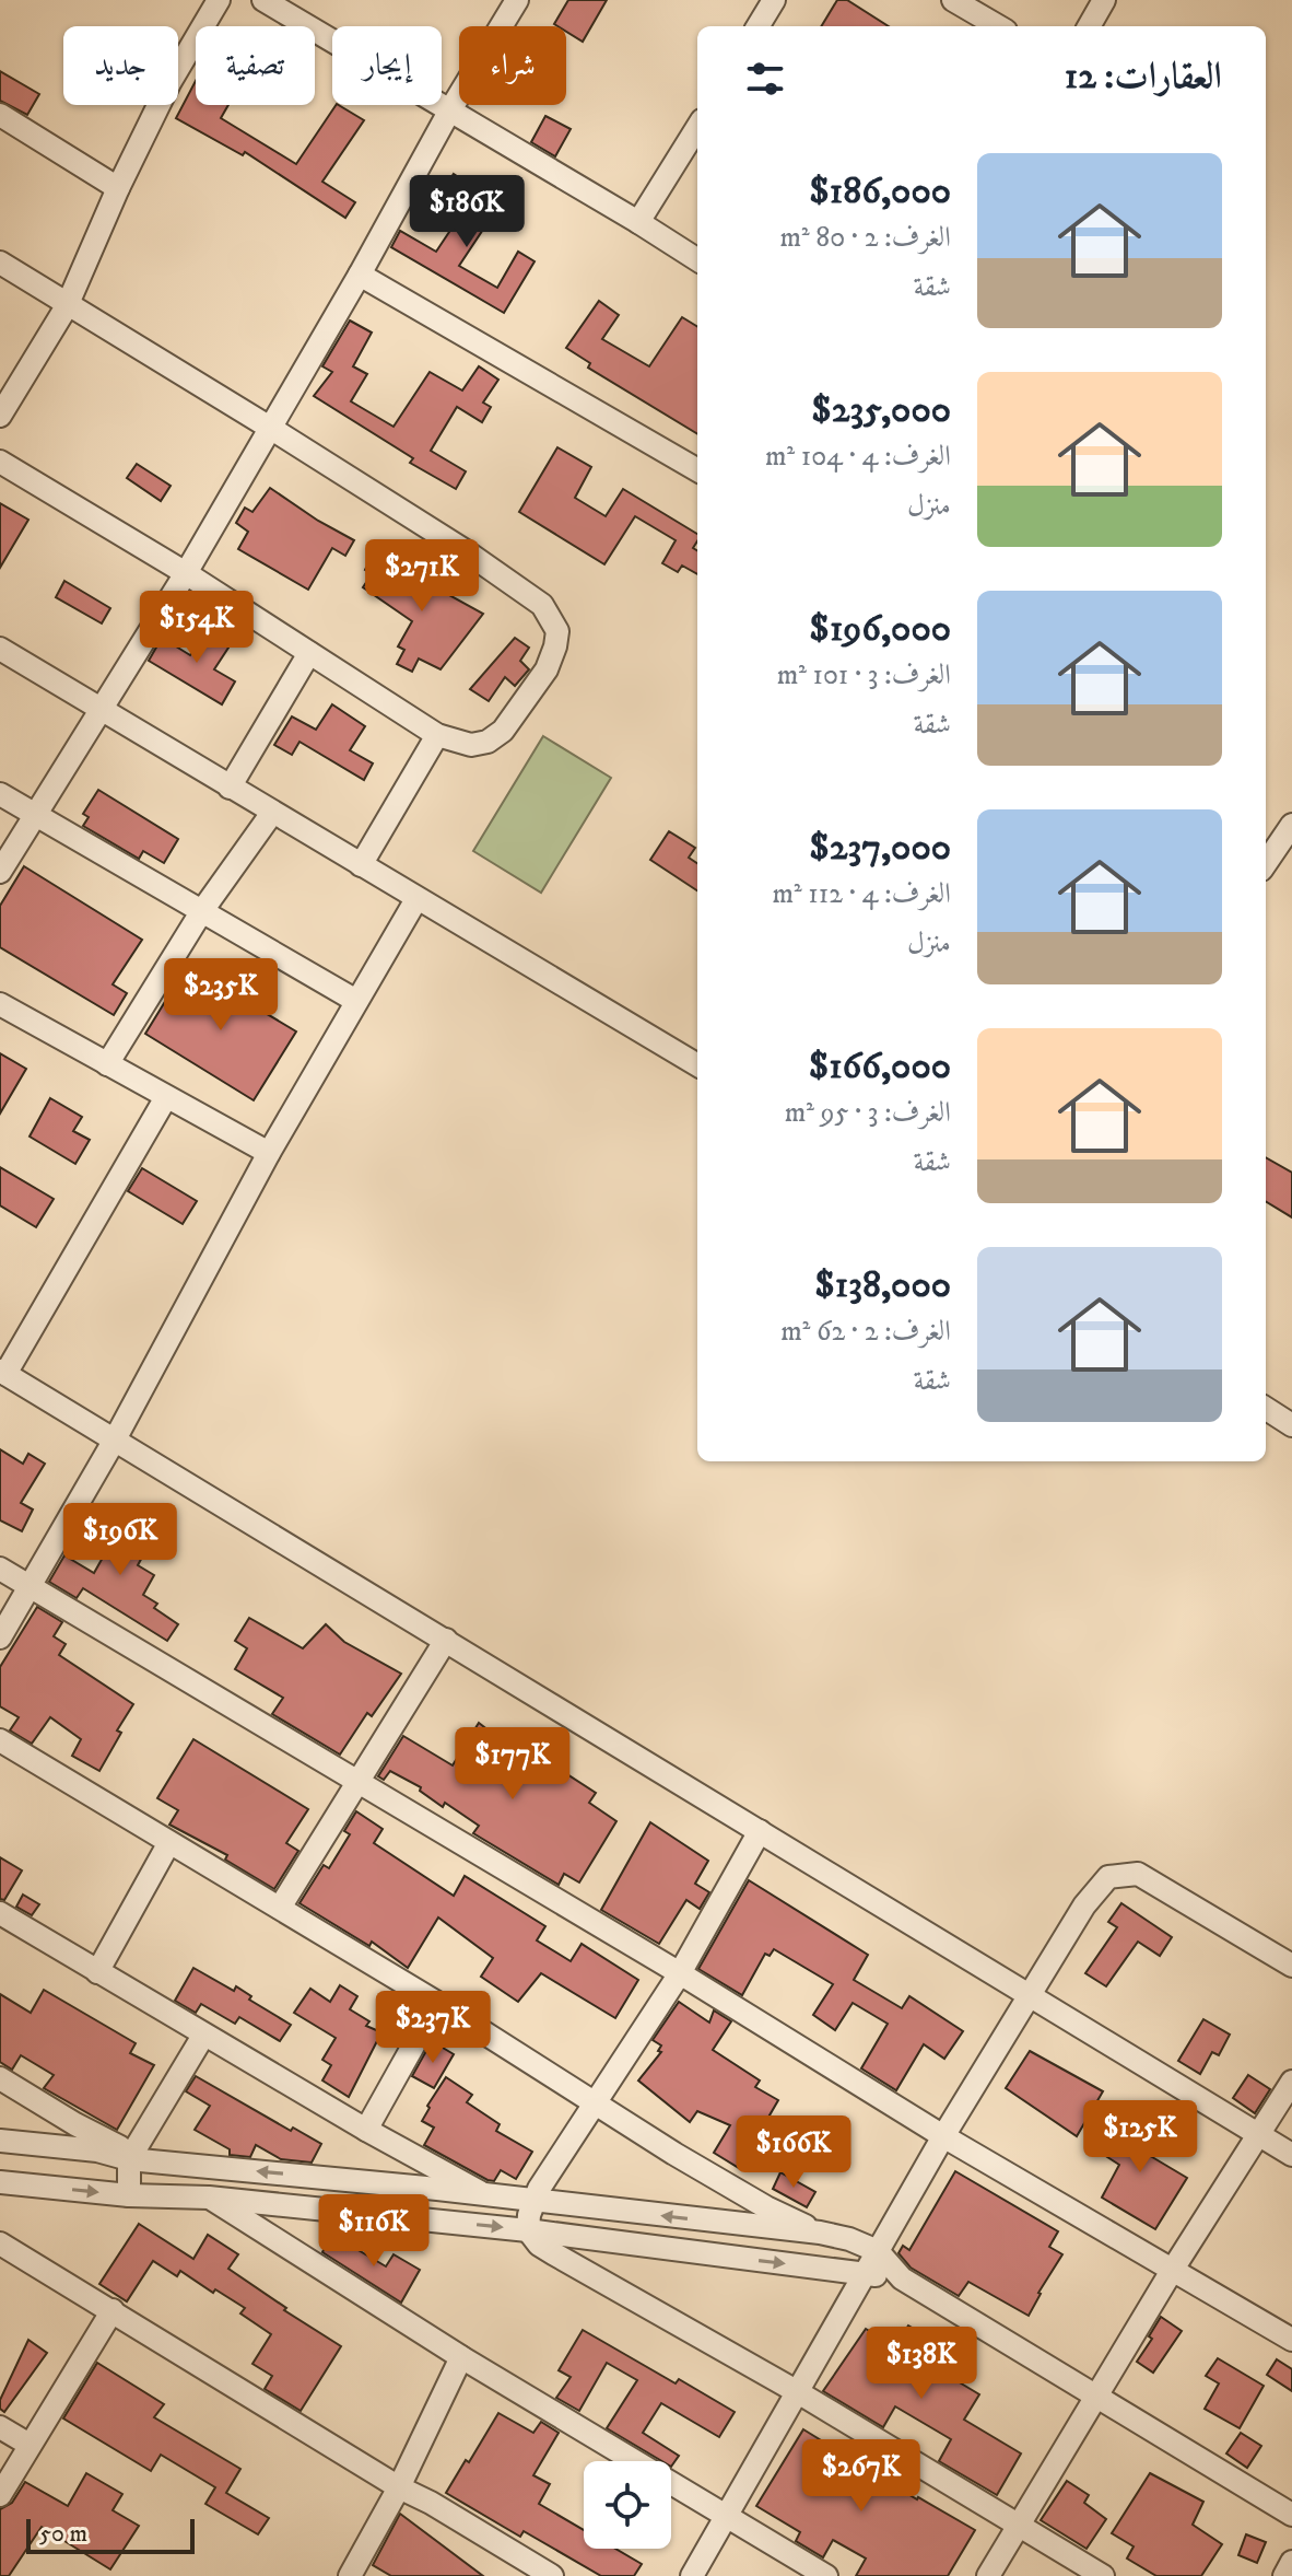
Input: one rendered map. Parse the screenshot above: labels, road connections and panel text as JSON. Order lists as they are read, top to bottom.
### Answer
{
  "scale_bar": "50 m",
  "page": {
    "chip": [
      "شراء",
      "إيجار",
      "تصفية",
      "جديد"
    ],
    "heading": "العقارات: 12",
    "list": [
      {
        "name": "$186,000",
        "note": "الغرف: 2 · 80 m² · شقة"
      },
      {
        "name": "$235,000",
        "note": "الغرف: 4 · 104 m² · منزل"
      },
      {
        "name": "$196,000",
        "note": "الغرف: 3 · 101 m² · شقة"
      },
      {
        "name": "$237,000",
        "note": "الغرف: 4 · 112 m² · منزل"
      },
      {
        "name": "$166,000",
        "note": "الغرف: 3 · 95 m² · شقة"
      },
      {
        "name": "$138,000",
        "note": "الغرف: 2 · 62 m² · شقة"
      }
    ],
    "price": [
      "$186K",
      "$271K",
      "$154K",
      "$235K",
      "$196K",
      "$177K",
      "$237K",
      "$125K",
      "$166K",
      "$116K",
      "$138K",
      "$267K"
    ],
    "scale": "50 m"
  }
}
